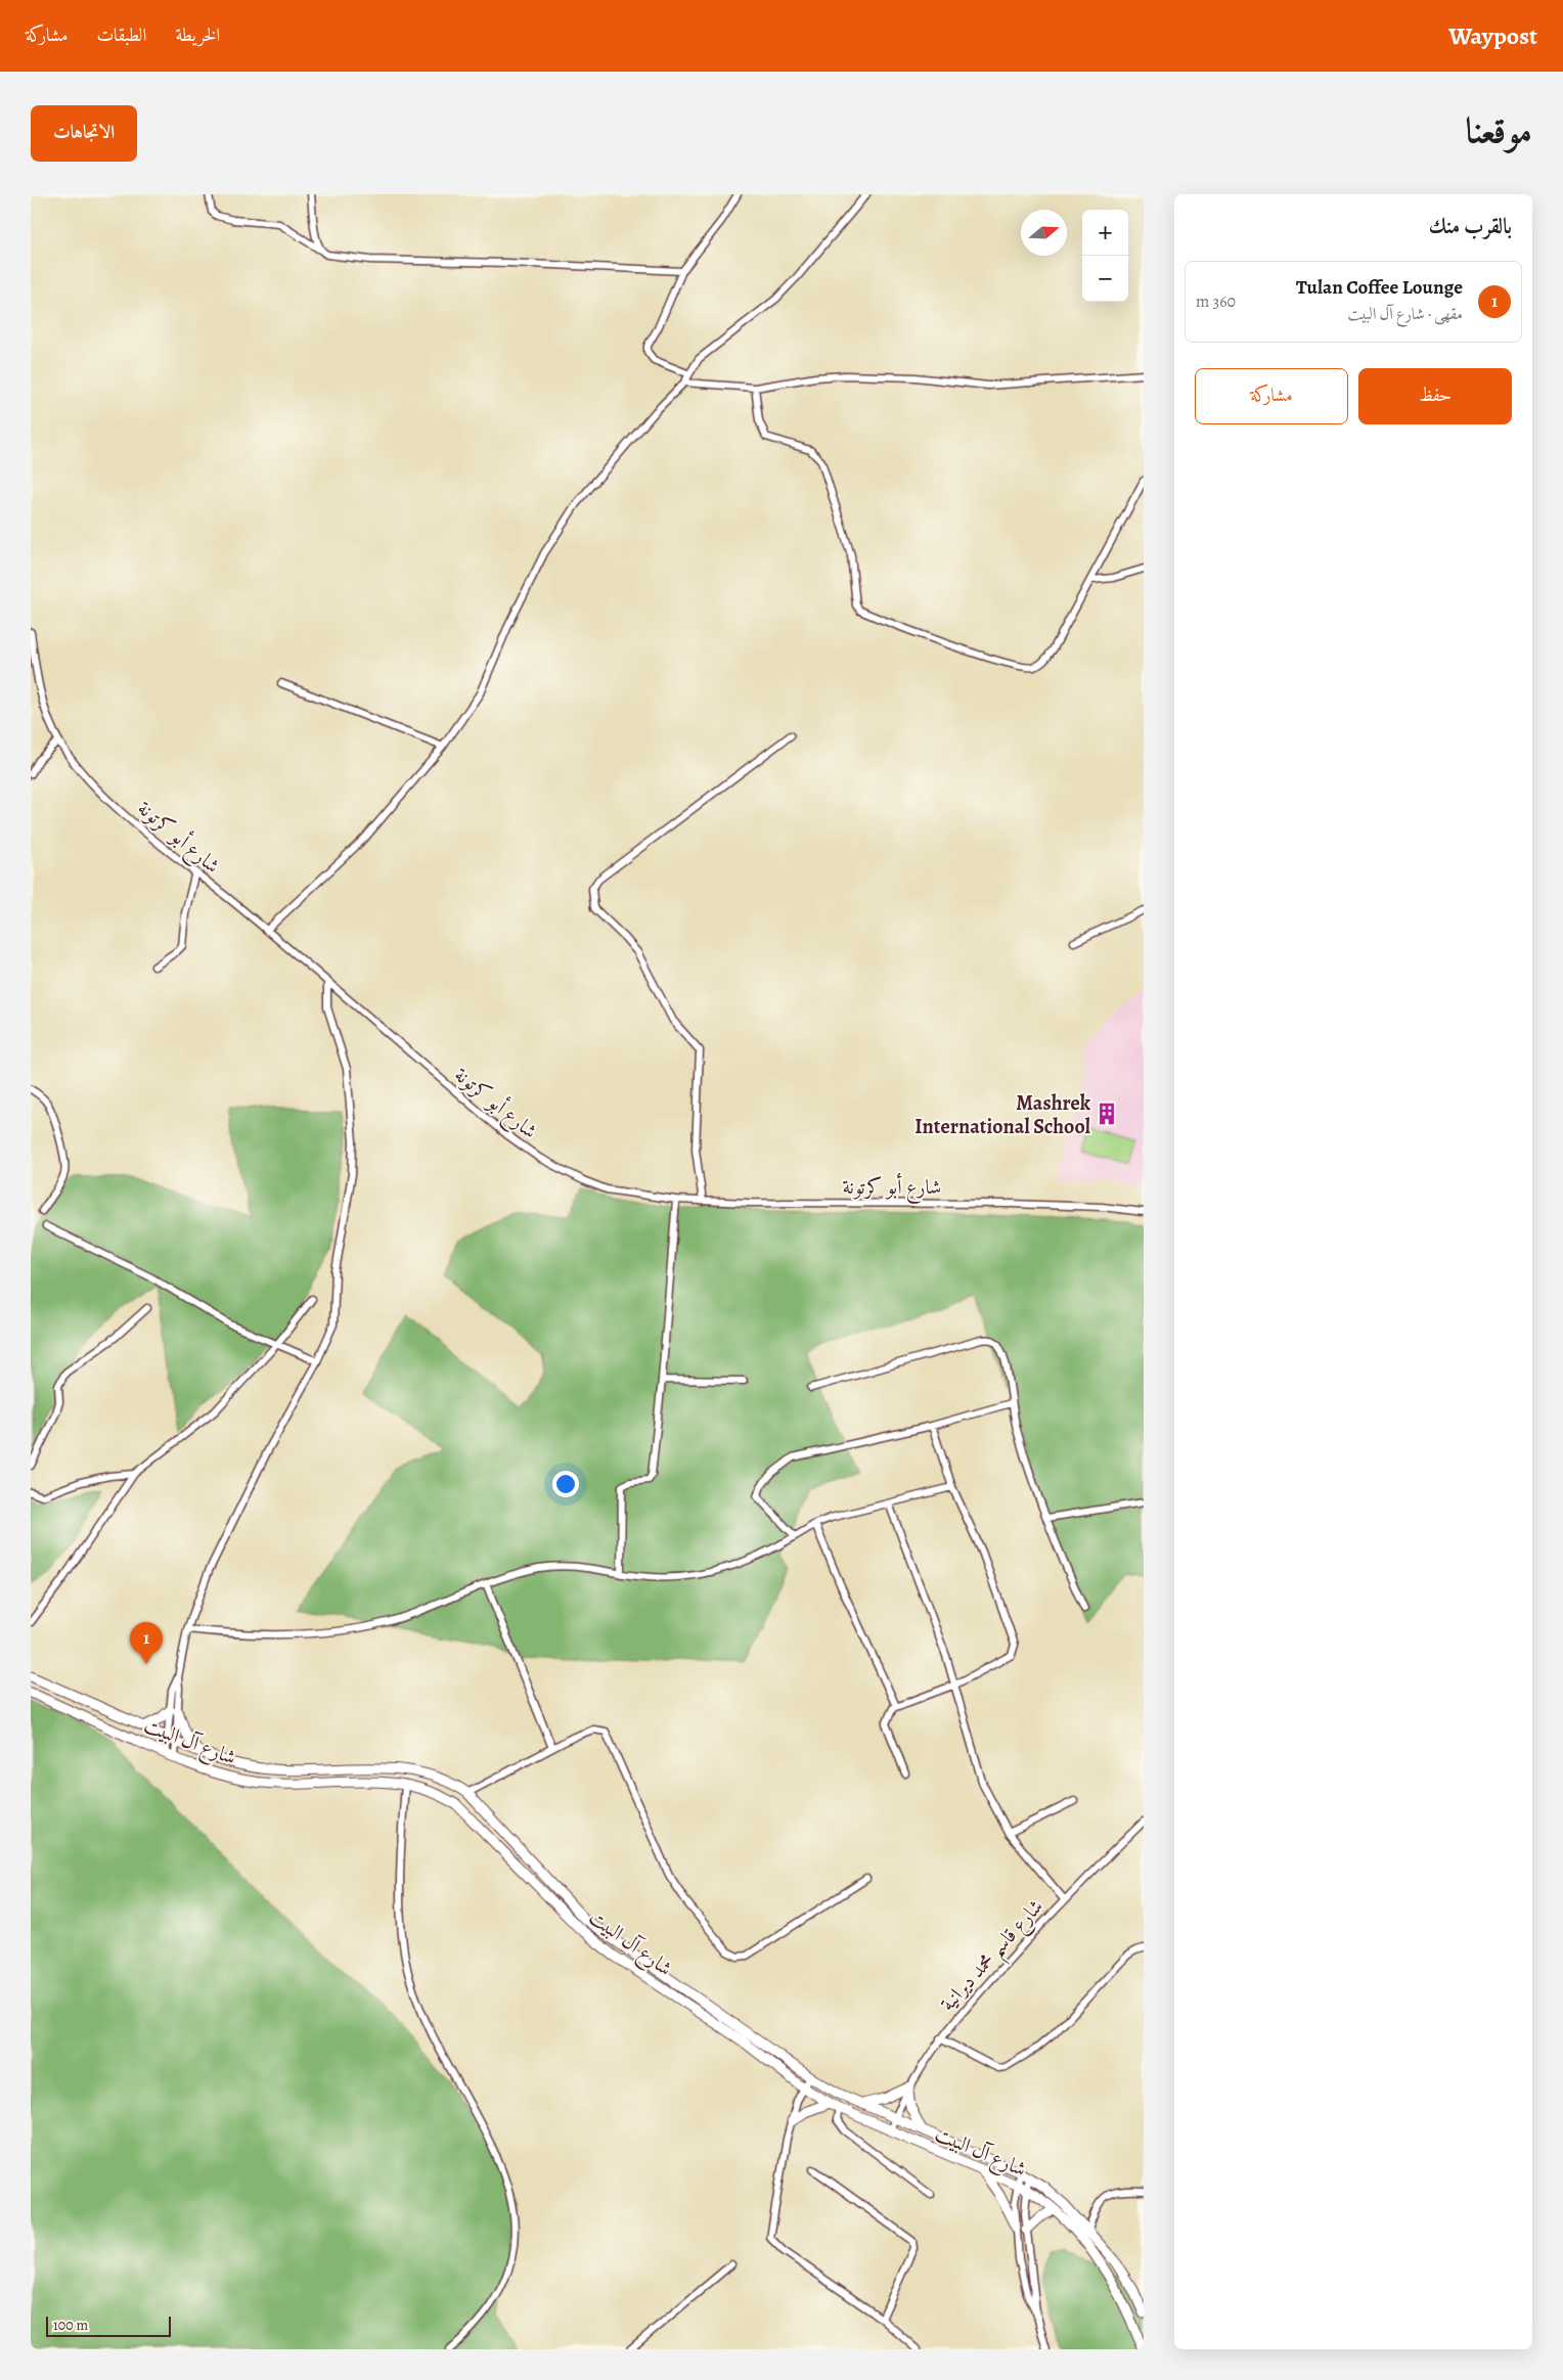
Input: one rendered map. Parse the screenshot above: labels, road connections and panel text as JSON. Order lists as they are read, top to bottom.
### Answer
{
  "streets": {
    "street": ["شارع أبو كرتونة", "شارع آل البيت", "شارع قاسم محمد ديرانية"]
  },
  "crossings": [
    ["شارع آل البيت", "شارع قاسم محمد ديرانية"]
  ],
  "places": {
    "building": ["Mashrek International School"]
  },
  "scale_bar": "100 m",
  "north": "right",
  "page": {
    "header": "Waypost",
    "nav": ["الخريطة", "الطبقات", "مشاركة"],
    "title": "موقعنا",
    "buttons": [
      "الاتجاهات",
      ["حفظ", "مشاركة"]
    ],
    "heading": "بالقرب منك",
    "map_buttons": ["+", "−"],
    "list": [
      {
        "mark": "1",
        "name": "Tulan Coffee Lounge",
        "note": "مقهى · شارع آل البيت",
        "value": "360 m"
      }
    ],
    "pins": "1",
    "scale": "100 m"
  }
}
